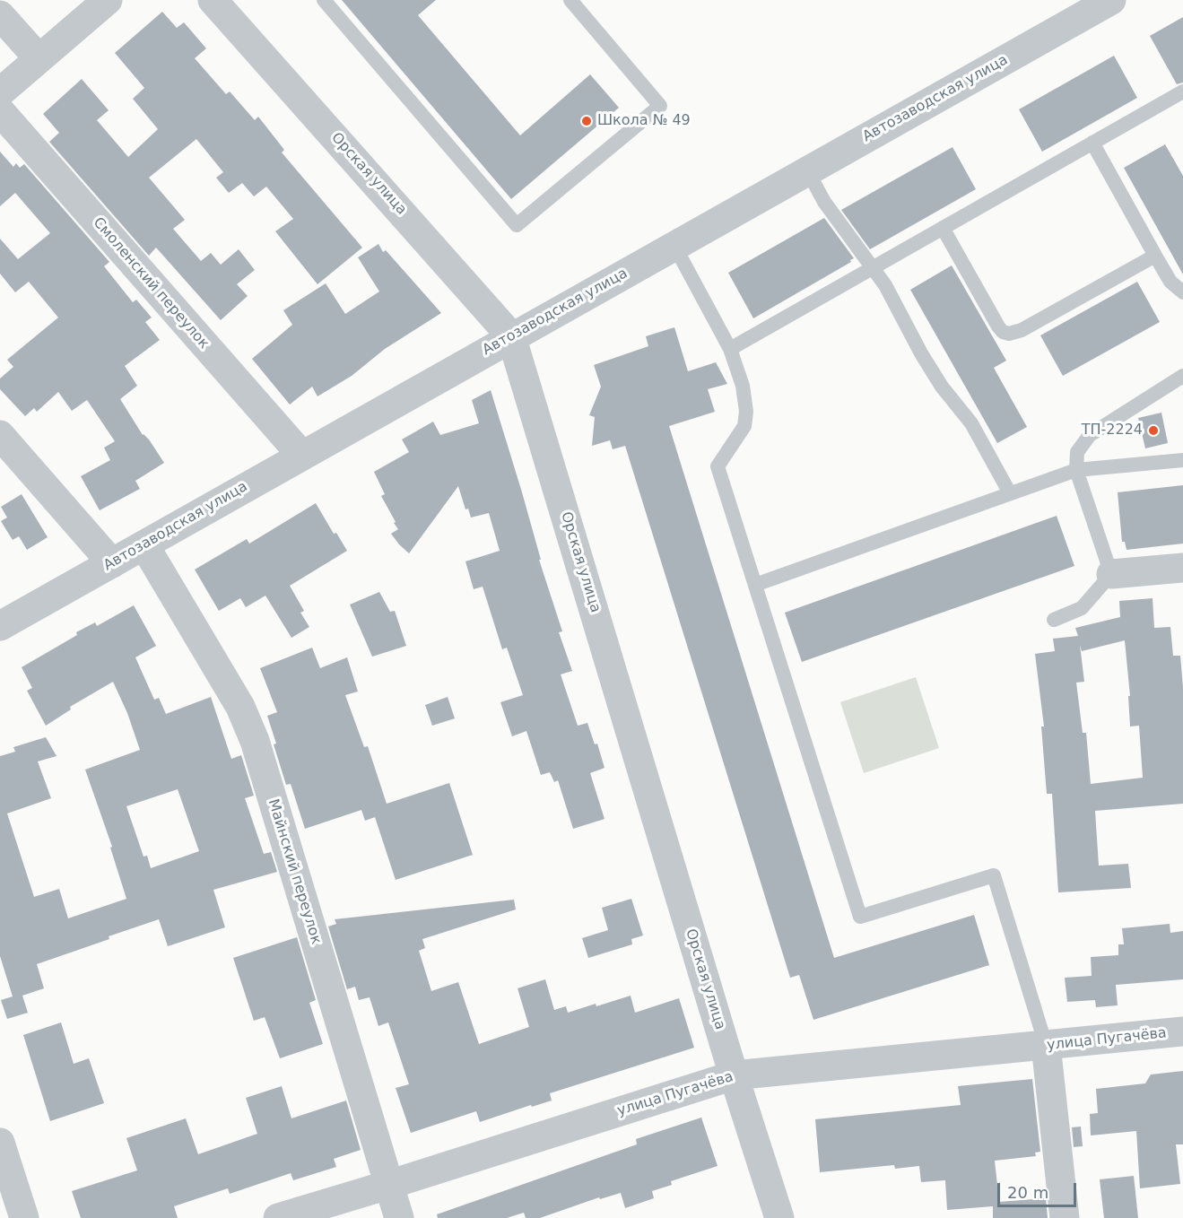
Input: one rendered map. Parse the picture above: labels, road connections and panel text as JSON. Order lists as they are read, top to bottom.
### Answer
{
  "streets": {
    "street": [
      "Автозаводская улица",
      "Орская улица",
      "Смоленский переулок",
      "Майнский переулок",
      "улица Пугачёва"
    ]
  },
  "crossings": [
    ["Автозаводская улица", "Орская улица"],
    ["Автозаводская улица", "Смоленский переулок"],
    ["Автозаводская улица", "Майнский переулок"],
    ["Орская улица", "улица Пугачёва"],
    ["Майнский переулок", "улица Пугачёва"]
  ],
  "places": ["Школа № 49", "ТП-2224"],
  "scale_bar": "20 m"
}
